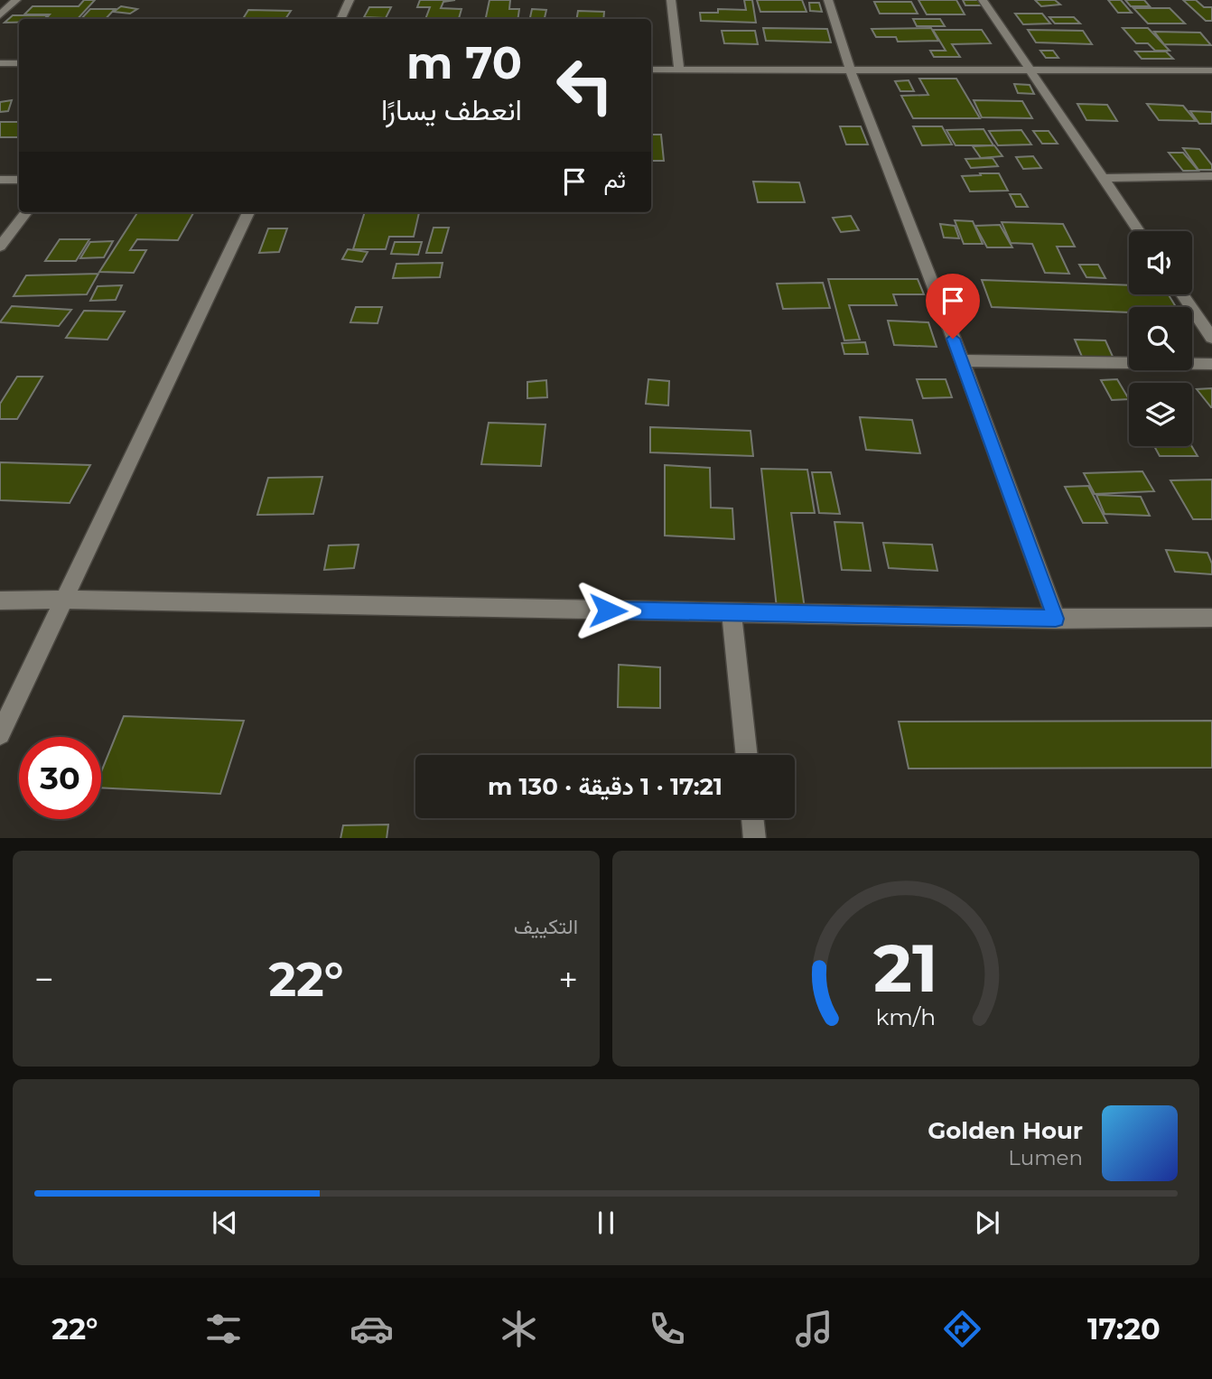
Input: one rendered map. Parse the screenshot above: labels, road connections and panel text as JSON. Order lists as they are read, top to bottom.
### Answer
{
  "page": {
    "turn": ["70 m", "انعطف يسارًا"],
    "then": "ثم",
    "limit": "30",
    "trip": "17:21 · 1 دقيقة · 130 m",
    "tile": "التكييف",
    "heat": ["−", "22°", "+"],
    "song": ["Golden Hour", "Lumen"],
    "tabs": ["17:20", "22°"],
    "gauge": ["21", "km/h"]
  }
}
